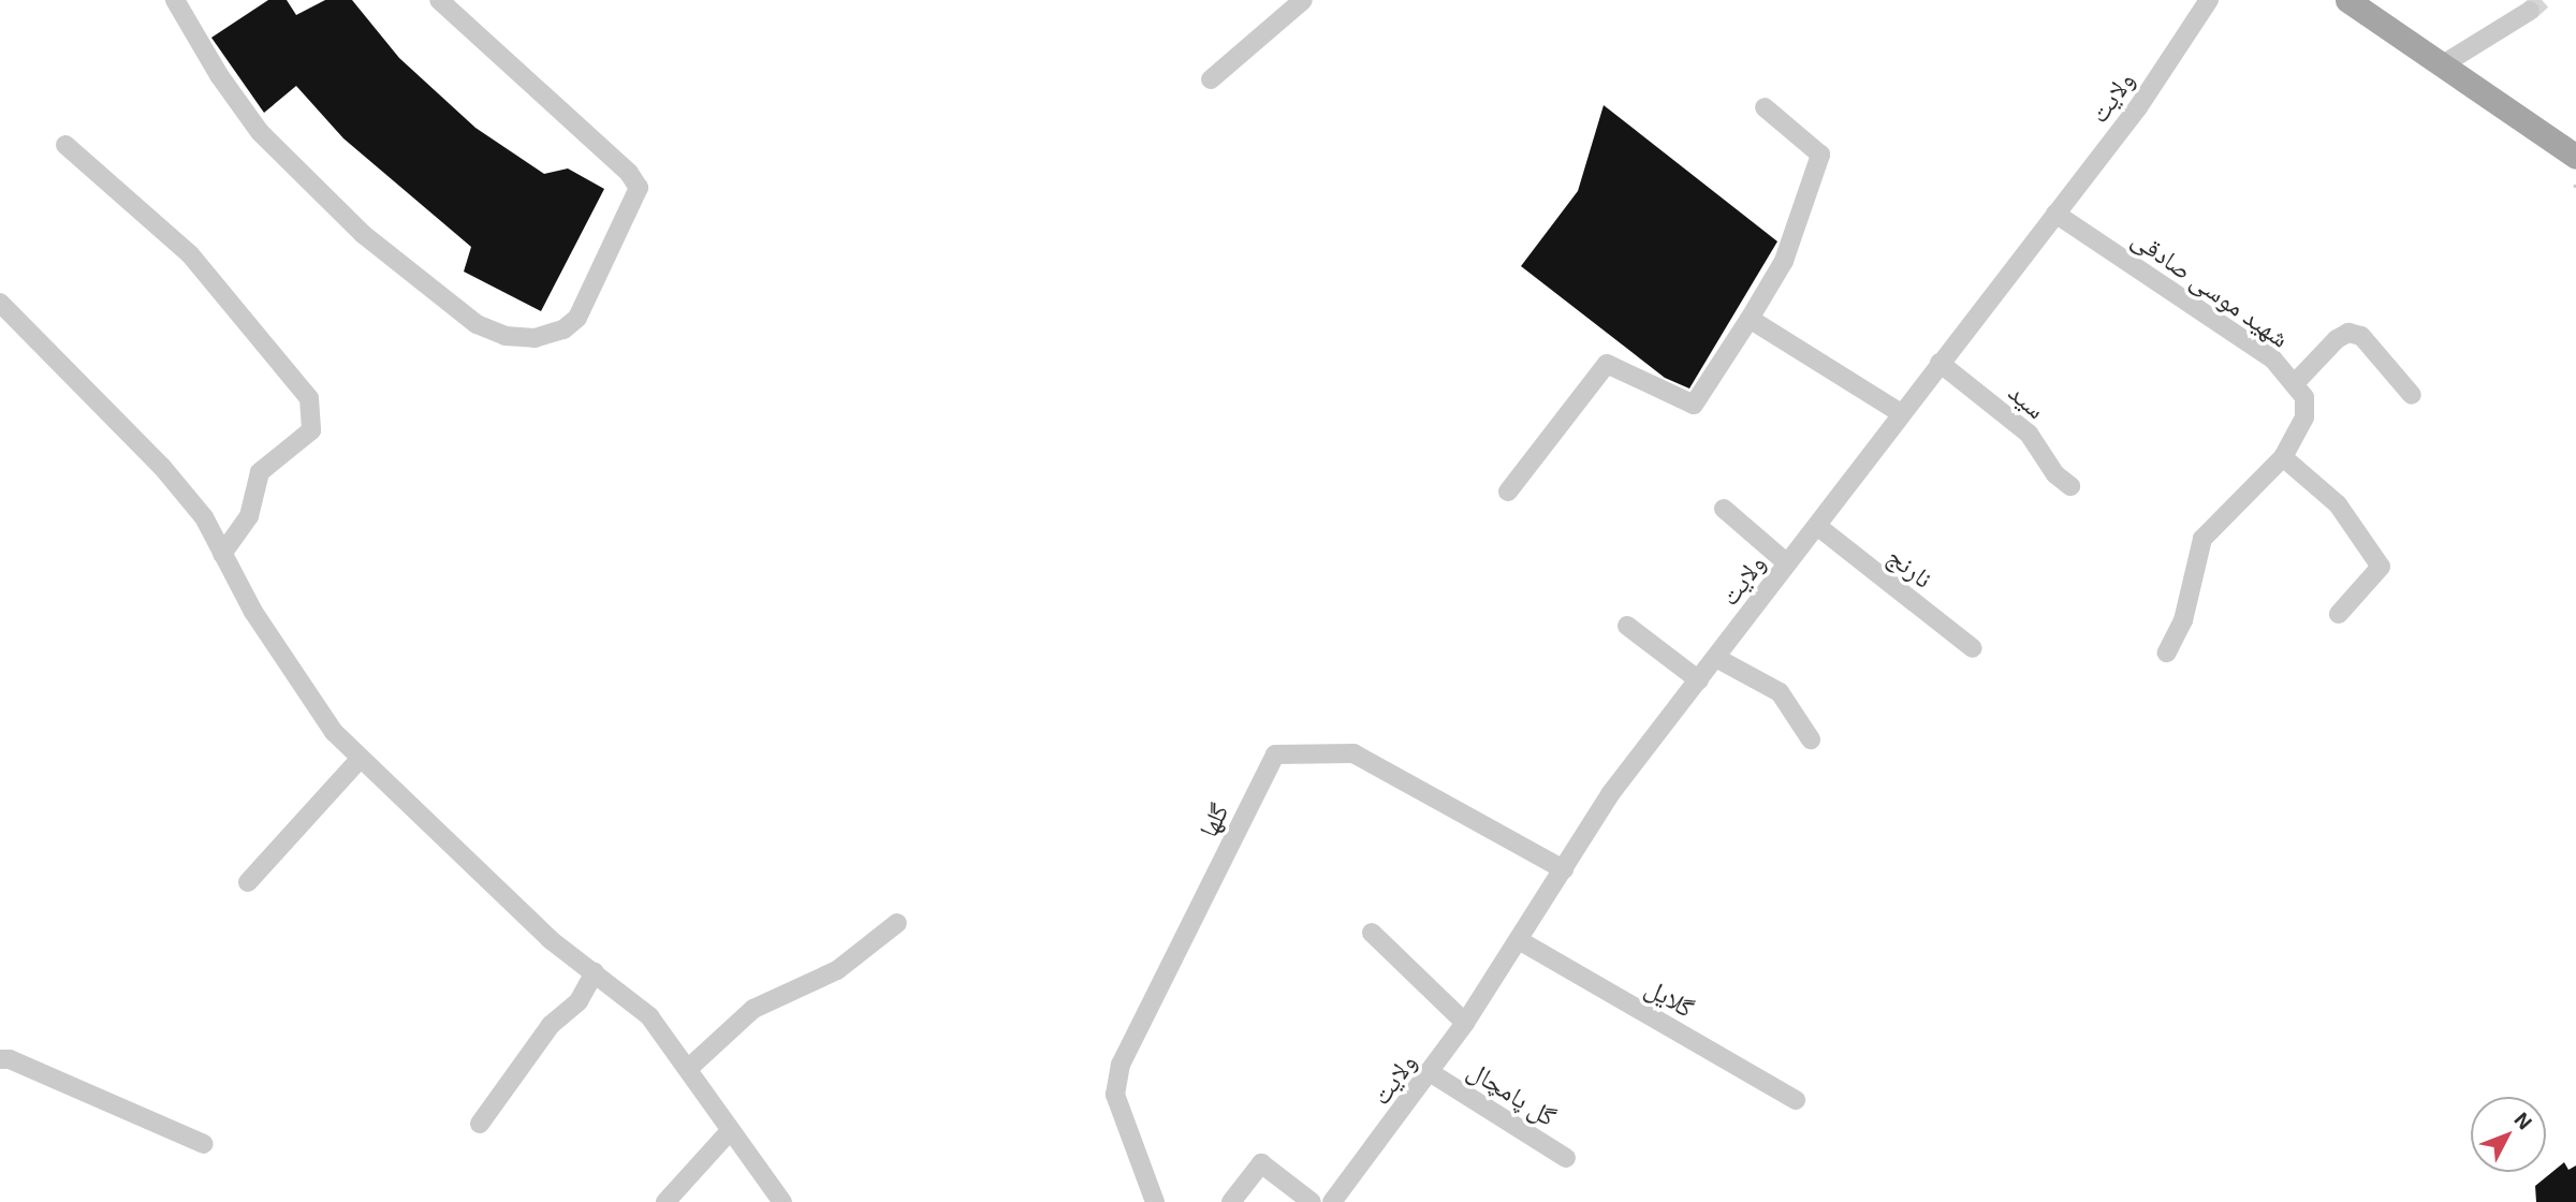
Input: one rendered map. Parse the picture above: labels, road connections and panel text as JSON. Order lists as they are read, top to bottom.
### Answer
{
  "streets": {
    "street": [
      "ولایت",
      "شهید موسی صادقی",
      "سید",
      "نارنج",
      "گلها",
      "گلایل",
      "گل پامچال"
    ]
  },
  "crossings": [
    ["ولایت", "شهید موسی صادقی"],
    ["ولایت", "سید"],
    ["ولایت", "نارنج"],
    ["ولایت", "گلها"],
    ["ولایت", "گلایل"],
    ["ولایت", "گل پامچال"]
  ],
  "north": "top right"
}
